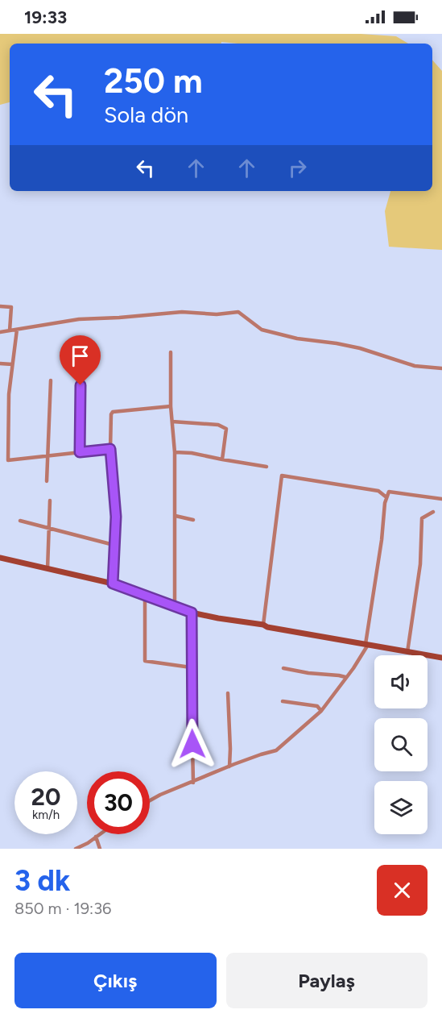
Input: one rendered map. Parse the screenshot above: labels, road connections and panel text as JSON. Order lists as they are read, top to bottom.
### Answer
{
  "page": {
    "status": "19:33",
    "turn": ["250 m", "Sola dön"],
    "speed": "20 km/h",
    "limit": "30",
    "heading": ["3 dk", "850 m · 19:36"],
    "buttons": ["Çıkış", "Paylaş"]
  }
}
